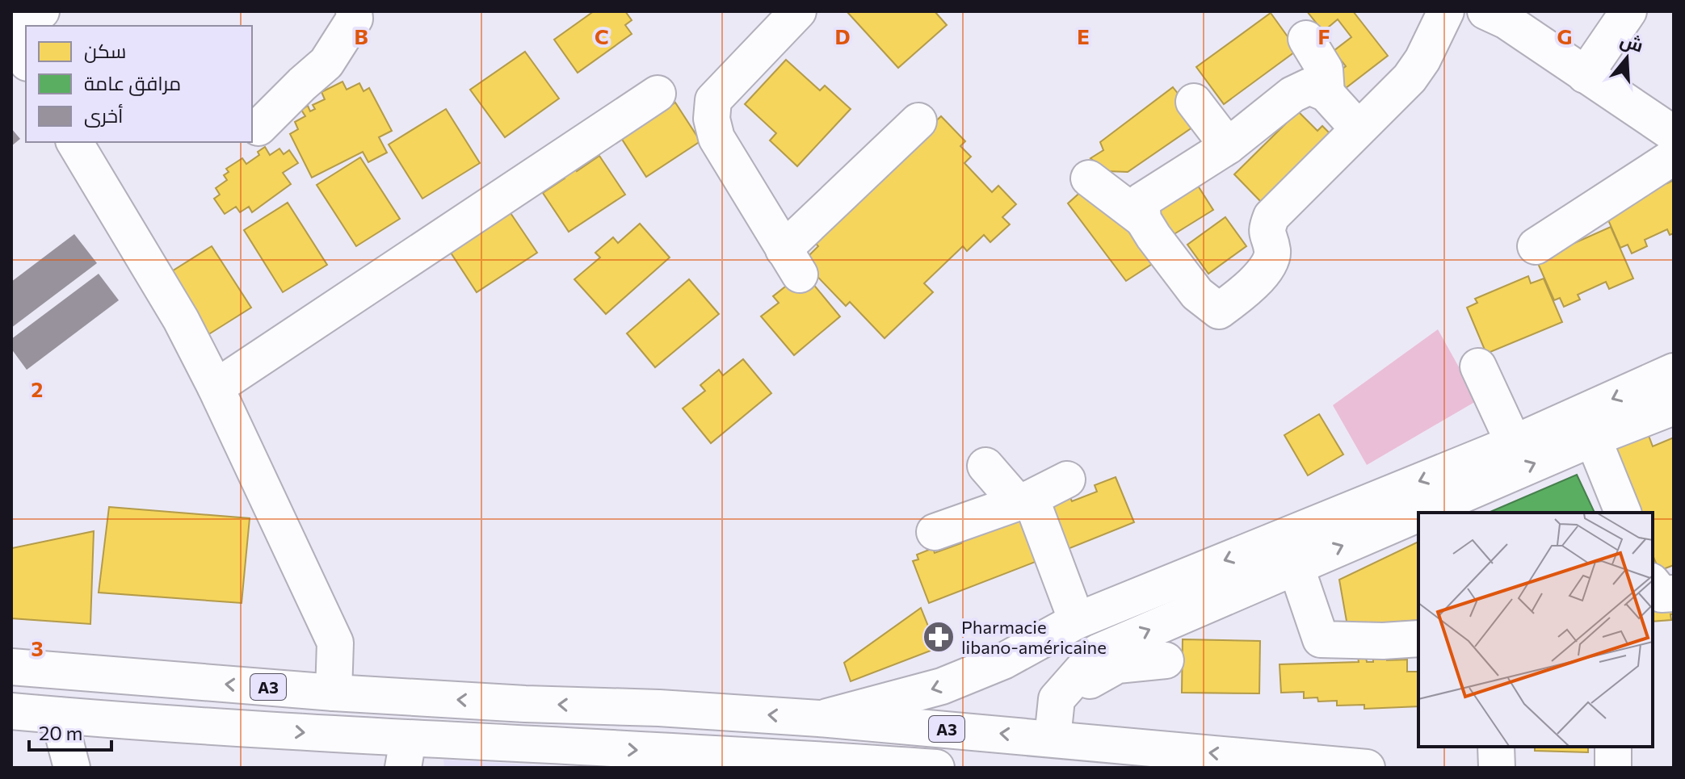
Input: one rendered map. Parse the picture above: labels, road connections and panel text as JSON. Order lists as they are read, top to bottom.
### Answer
{
  "streets": {
    "main road": ["A3"]
  },
  "places": {
    "pharmacy": ["Pharmacie libano-américaine"]
  },
  "legend": ["سكن", "مرافق عامة", "أخرى"],
  "scale_bar": "20 m",
  "north": "top",
  "grid": {
    "columns": [
      "B",
      "C",
      "D",
      "E",
      "F",
      "G"
    ],
    "rows": ["2", "3"]
  }
}
